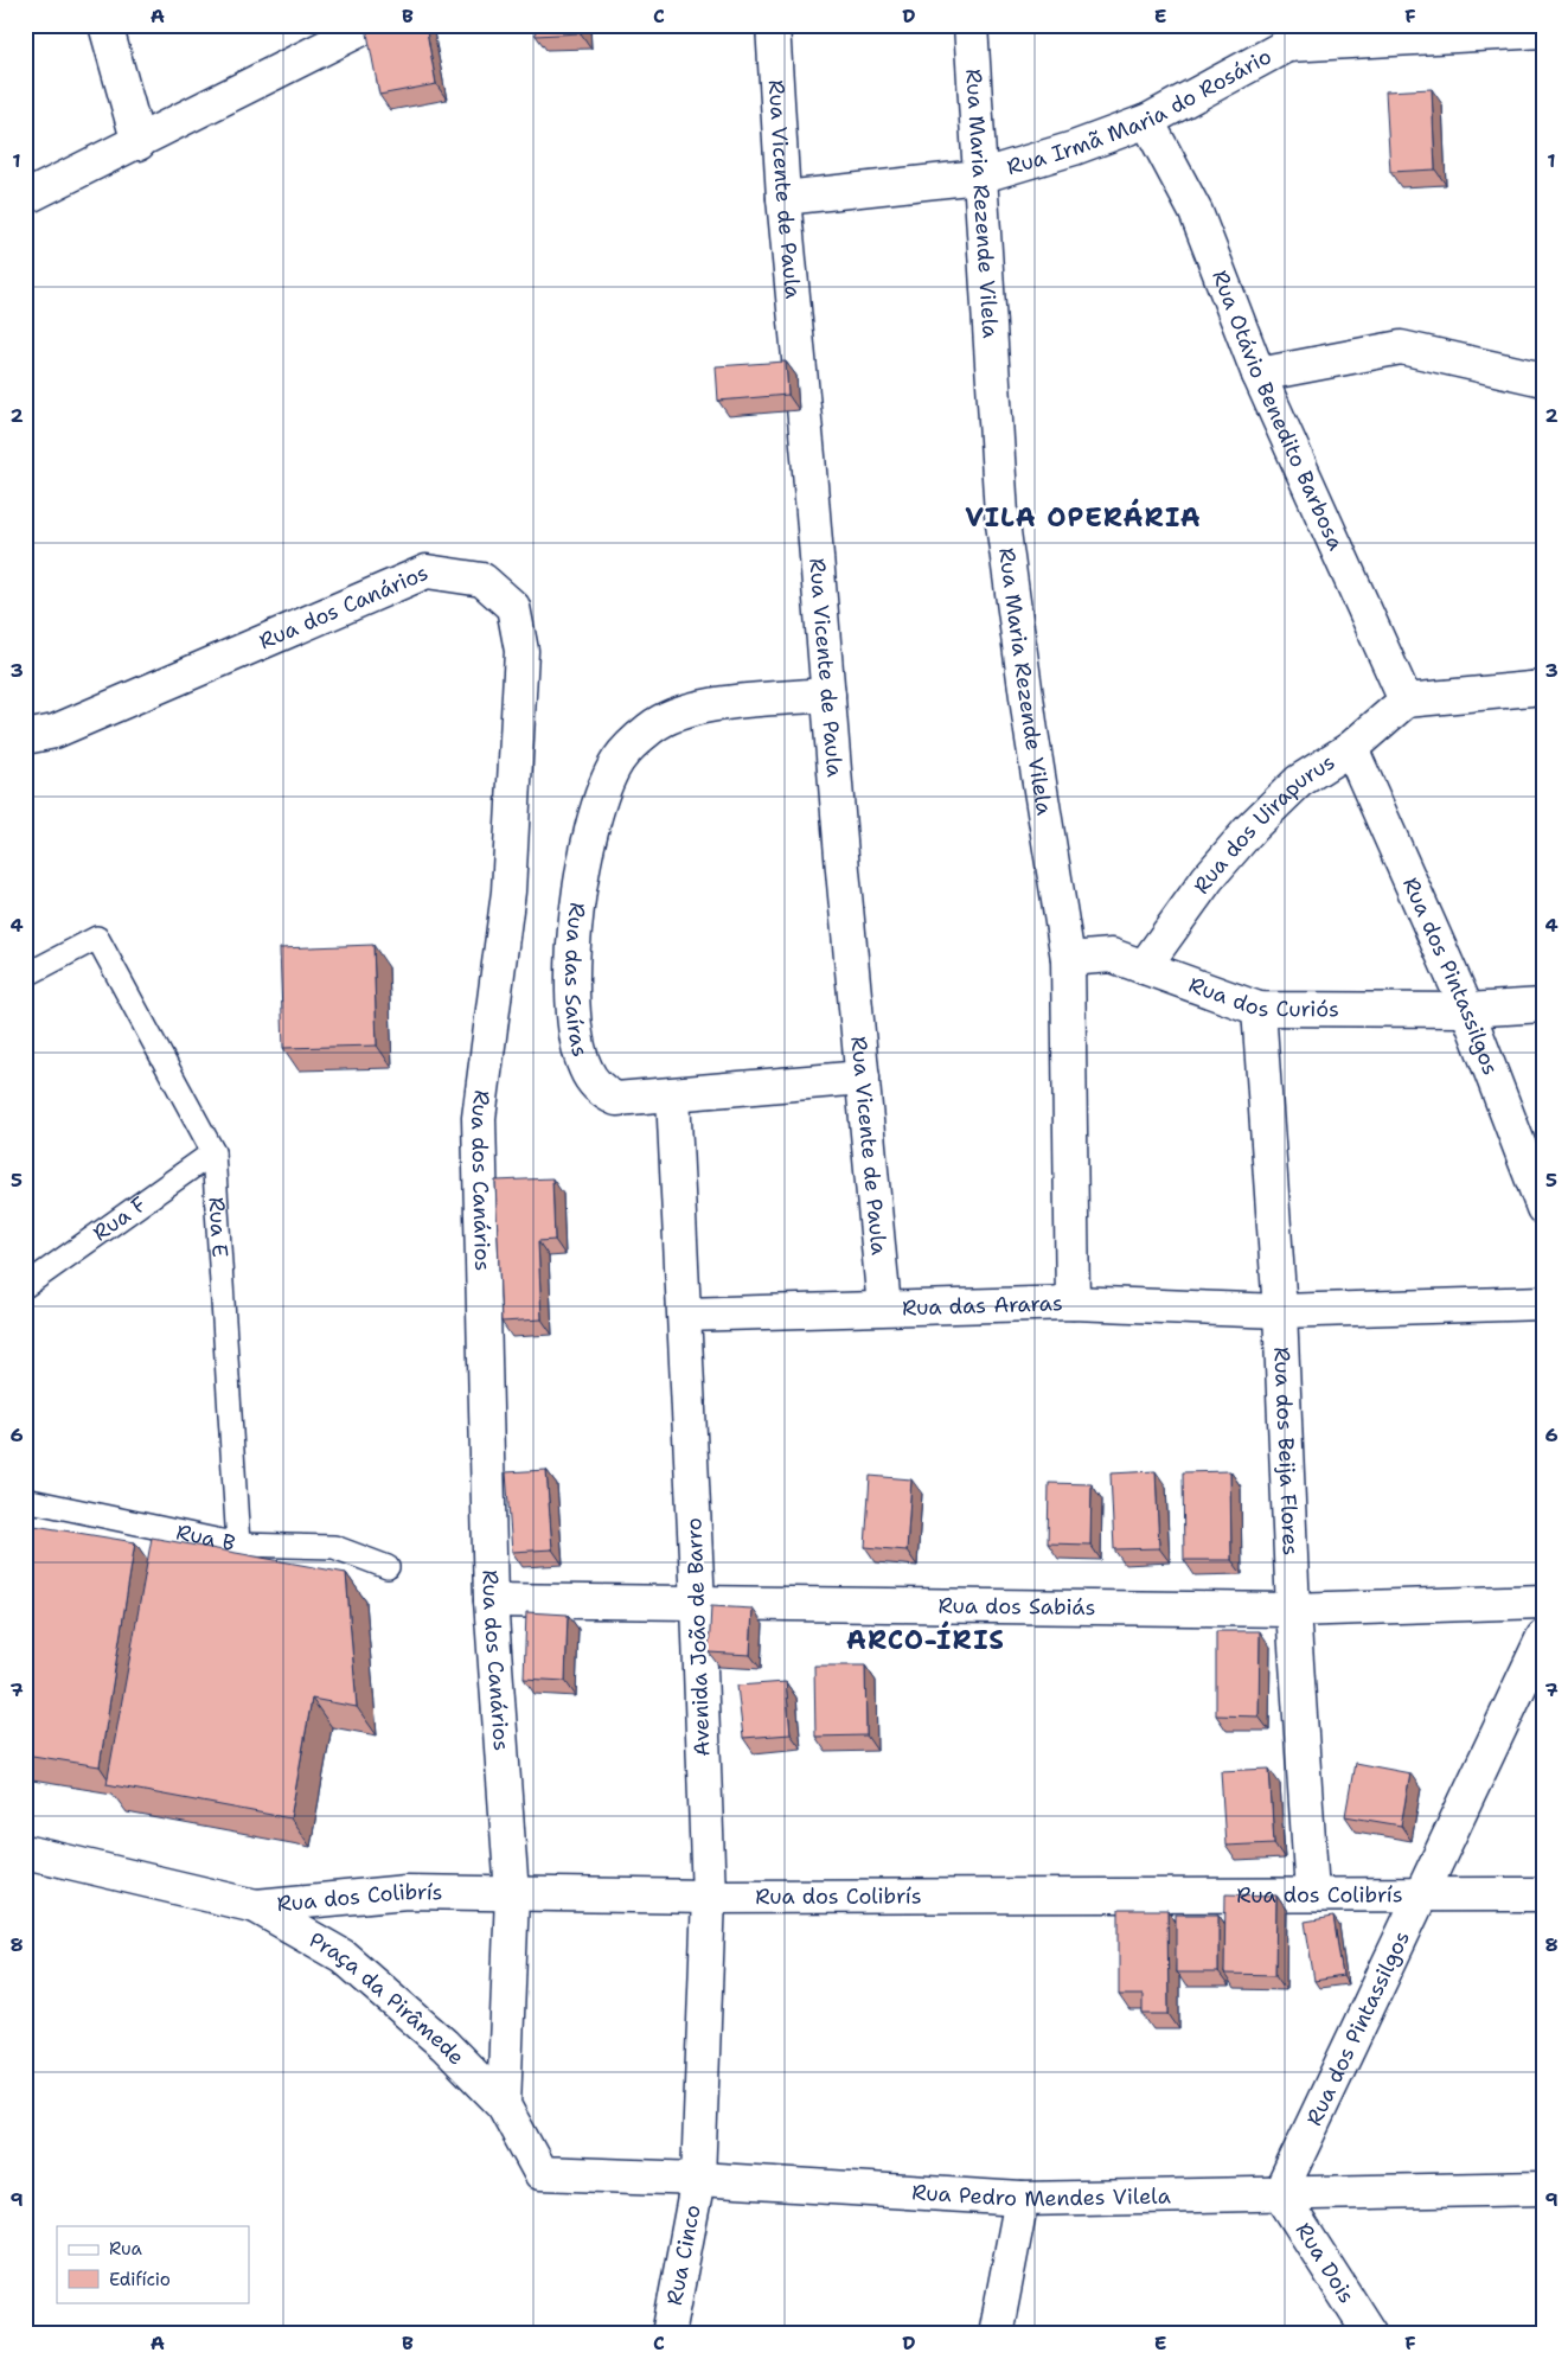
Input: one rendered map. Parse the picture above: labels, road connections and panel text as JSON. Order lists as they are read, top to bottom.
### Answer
{
  "streets": {
    "street": [
      "Rua Irmã Maria do Rosário",
      "Rua Vicente de Paula",
      "Rua Maria Rezende Vilela",
      "Rua Otávio Benedito Barbosa",
      "Rua dos Canários",
      "Rua dos Uirapurus",
      "Rua dos Pintassilgos",
      "Rua das Saíras",
      "Rua dos Curiós",
      "Rua das Araras",
      "Rua dos Beija Flores",
      "Rua dos Sabiás",
      "Avenida João de Barro",
      "Rua dos Colibrís",
      "Praça da Pirâmede",
      "Rua Pedro Mendes Vilela",
      "Rua Cinco",
      "Rua Dois"
    ],
    "lane": ["Rua F", "Rua E", "Rua B"]
  },
  "crossings": [
    ["Rua Irmã Maria do Rosário", "Rua Vicente de Paula"],
    ["Rua Irmã Maria do Rosário", "Rua Maria Rezende Vilela"],
    ["Rua Irmã Maria do Rosário", "Rua Otávio Benedito Barbosa"],
    ["Rua Vicente de Paula", "Rua das Saíras"],
    ["Rua Vicente de Paula", "Rua das Araras"],
    ["Rua Maria Rezende Vilela", "Rua dos Curiós"],
    ["Rua Maria Rezende Vilela", "Rua das Araras"],
    ["Rua Otávio Benedito Barbosa", "Rua dos Uirapurus"],
    ["Rua dos Canários", "Rua dos Sabiás"],
    ["Rua dos Canários", "Rua dos Colibrís"],
    ["Rua dos Canários", "Praça da Pirâmede"],
    ["Rua dos Canários", "Rua Pedro Mendes Vilela"],
    ["Rua dos Uirapurus", "Rua dos Pintassilgos"],
    ["Rua dos Uirapurus", "Rua dos Curiós"],
    ["Rua dos Pintassilgos", "Rua dos Curiós"],
    ["Rua dos Pintassilgos", "Rua dos Colibrís"],
    ["Rua dos Pintassilgos", "Rua Pedro Mendes Vilela"],
    ["Rua dos Pintassilgos", "Rua Dois"],
    ["Rua das Saíras", "Avenida João de Barro"],
    ["Rua dos Curiós", "Rua dos Beija Flores"],
    ["Rua F", "Rua E"],
    ["Rua E", "Rua B"],
    ["Rua das Araras", "Rua dos Beija Flores"],
    ["Rua das Araras", "Avenida João de Barro"],
    ["Rua dos Beija Flores", "Rua dos Sabiás"],
    ["Rua dos Beija Flores", "Rua dos Colibrís"],
    ["Rua dos Sabiás", "Avenida João de Barro"],
    ["Avenida João de Barro", "Rua dos Colibrís"],
    ["Avenida João de Barro", "Rua Pedro Mendes Vilela"],
    ["Avenida João de Barro", "Rua Cinco"],
    ["Rua dos Colibrís", "Praça da Pirâmede"],
    ["Praça da Pirâmede", "Rua Pedro Mendes Vilela"],
    ["Rua Pedro Mendes Vilela", "Rua Cinco"],
    ["Rua Pedro Mendes Vilela", "Rua Dois"]
  ],
  "districts": ["VILA OPERÁRIA", "ARCO-ÍRIS"],
  "legend": ["Rua", "Edifício"],
  "grid": {
    "columns": [
      "A",
      "B",
      "C",
      "D",
      "E",
      "F"
    ],
    "rows": [
      "1",
      "2",
      "3",
      "4",
      "5",
      "6",
      "7",
      "8",
      "9"
    ]
  }
}
